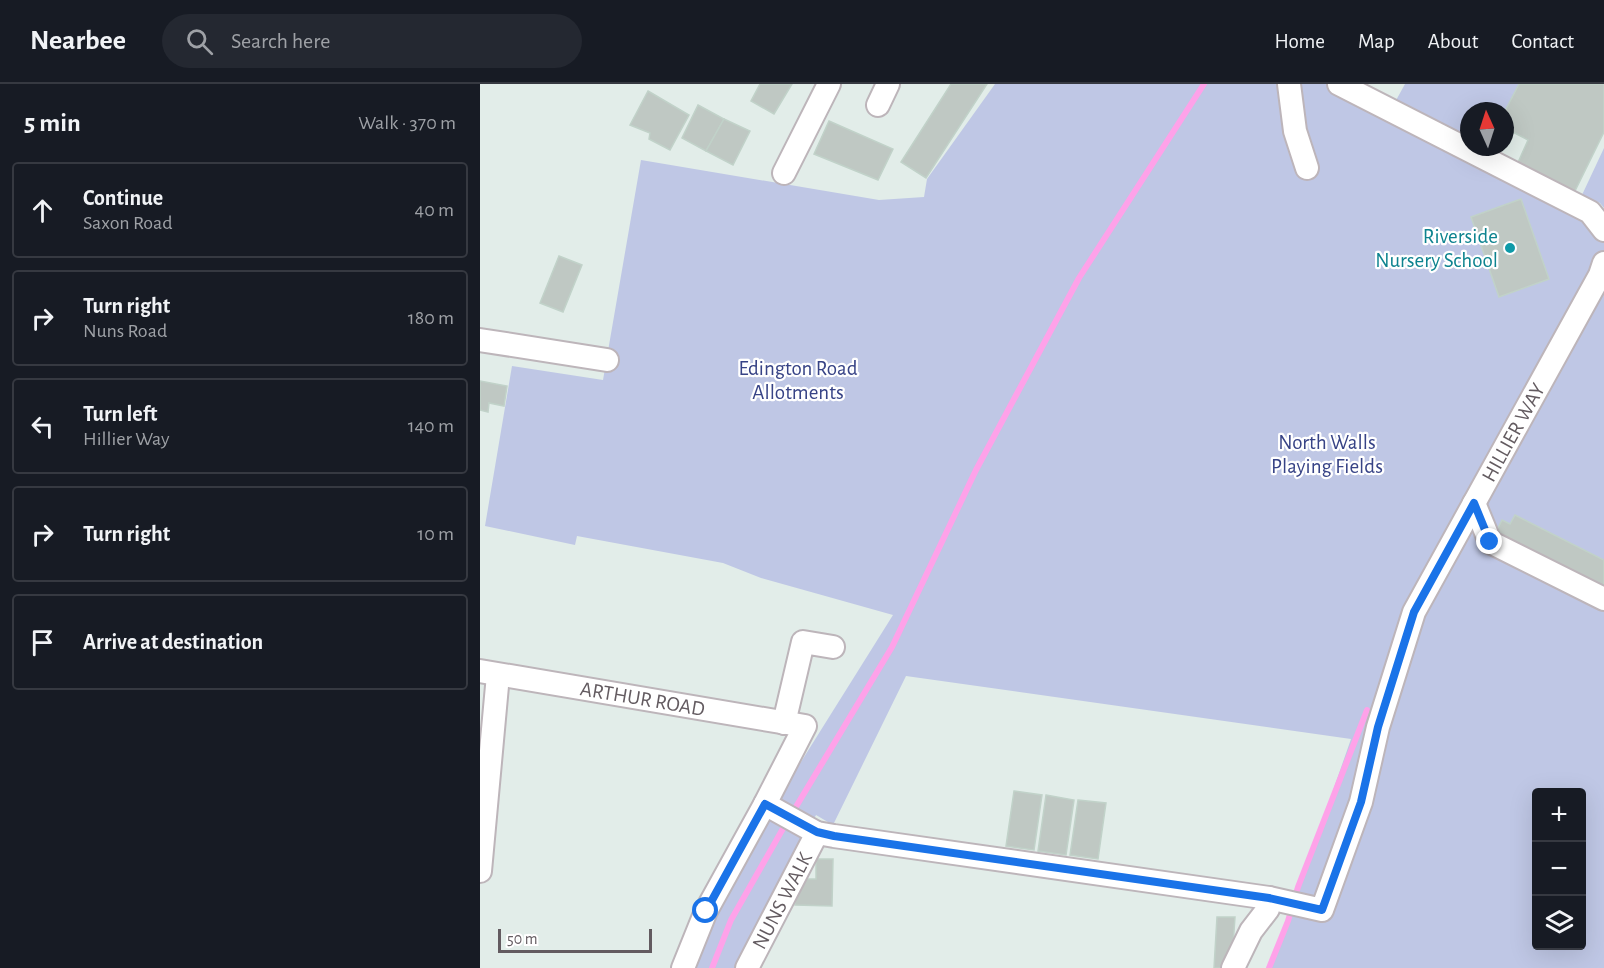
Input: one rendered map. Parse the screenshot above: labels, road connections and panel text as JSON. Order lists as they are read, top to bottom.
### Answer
{
  "streets": {
    "street": ["HILLIER WAY", "ARTHUR ROAD", "NUNS WALK"]
  },
  "parks": ["Edington Road Allotments", "North Walls Playing Fields"],
  "places": ["Riverside Nursery School"],
  "scale_bar": "50 m",
  "north": "top",
  "page": {
    "header": "Nearbee",
    "search": "Search here",
    "nav": [
      "Home",
      "Map",
      "About",
      "Contact"
    ],
    "heading": ["5 min", "Walk · 370 m"],
    "list": [
      ["Continue", "Saxon Road", "40 m"],
      ["Turn right", "Nuns Road", "180 m"],
      ["Turn left", "Hillier Way", "140 m"],
      ["Turn right", "10 m"],
      "Arrive at destination"
    ],
    "map_buttons": ["+", "−"],
    "scale": "50 m"
  }
}
